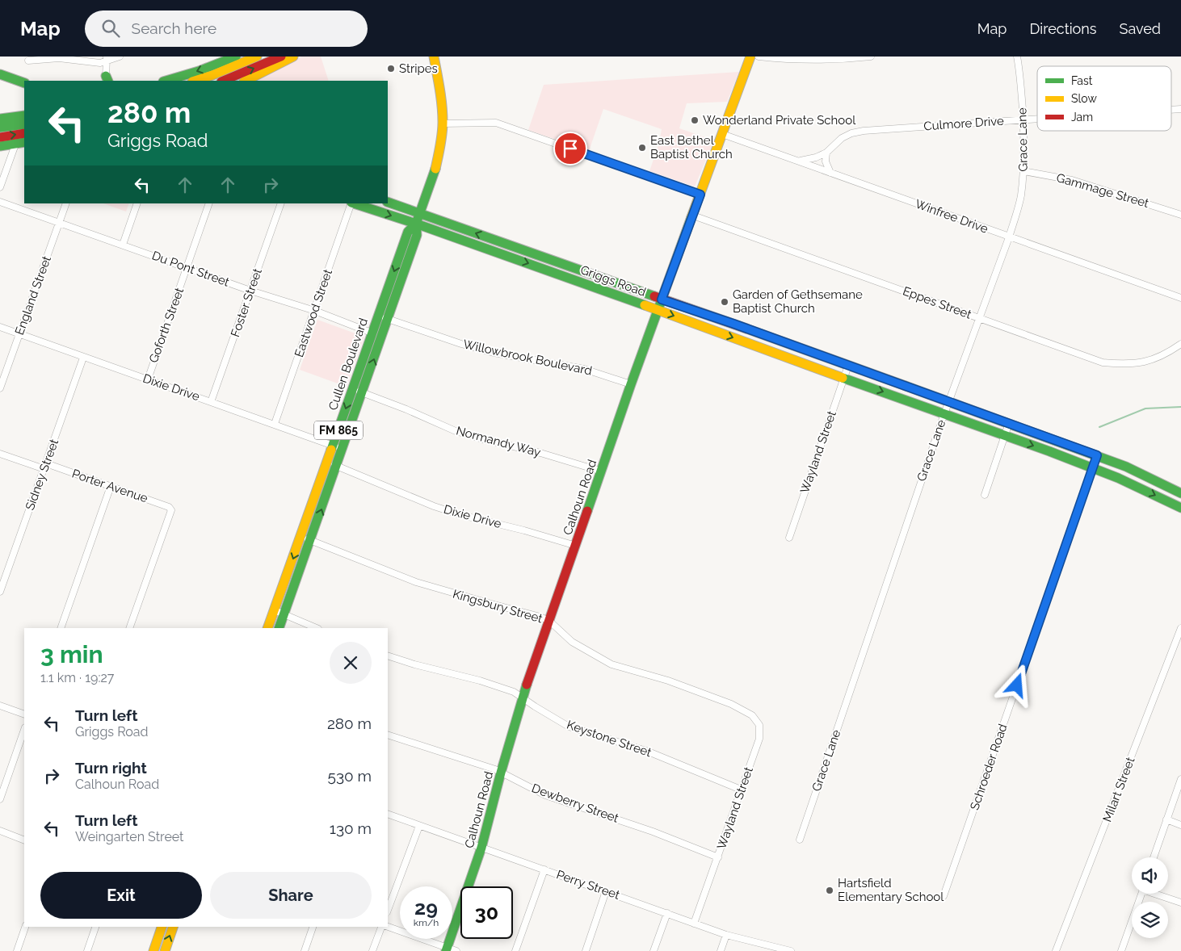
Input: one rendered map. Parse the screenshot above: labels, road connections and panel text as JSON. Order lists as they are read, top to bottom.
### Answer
{
  "streets": {
    "main road": [
      "Griggs Road",
      "Cullen Boulevard",
      "FM 865",
      "Calhoun Road"
    ],
    "street": [
      "Culmore Drive",
      "Grace Lane",
      "Gammage Street",
      "Winfree Drive",
      "Du Pont Street",
      "England Street",
      "Foster Street",
      "Eppes Street",
      "Eastwood Street",
      "Goforth Street",
      "Willowbrook Boulevard",
      "Dixie Drive",
      "Normandy Way",
      "Wayland Street",
      "Sidney Street",
      "Porter Avenue",
      "Kingsbury Street",
      "Keystone Street",
      "Schroeder Road",
      "Milart Street",
      "Dewberry Street",
      "Perry Street"
    ]
  },
  "crossings": [
    ["Culmore Drive", "Grace Lane"],
    ["Culmore Drive", "Winfree Drive"],
    ["Grace Lane", "Gammage Street"],
    ["Grace Lane", "Winfree Drive"],
    ["Grace Lane", "Griggs Road"],
    ["Grace Lane", "Eppes Street"],
    ["Winfree Drive", "Calhoun Road"],
    ["Du Pont Street", "England Street"],
    ["Du Pont Street", "Foster Street"],
    ["Du Pont Street", "Eastwood Street"],
    ["Du Pont Street", "Goforth Street"],
    ["Du Pont Street", "Cullen Boulevard"],
    ["Griggs Road", "Cullen Boulevard"],
    ["Griggs Road", "Wayland Street"],
    ["Griggs Road", "Calhoun Road"],
    ["Griggs Road", "Schroeder Road"],
    ["England Street", "Dixie Drive"],
    ["Foster Street", "Dixie Drive"],
    ["Eppes Street", "Calhoun Road"],
    ["Eastwood Street", "Dixie Drive"],
    ["Goforth Street", "Dixie Drive"],
    ["Willowbrook Boulevard", "Cullen Boulevard"],
    ["Willowbrook Boulevard", "Calhoun Road"],
    ["Cullen Boulevard", "Dixie Drive"],
    ["Cullen Boulevard", "Normandy Way"],
    ["Cullen Boulevard", "Kingsbury Street"],
    ["Dixie Drive", "Sidney Street"],
    ["Dixie Drive", "Calhoun Road"],
    ["Normandy Way", "Calhoun Road"],
    ["Wayland Street", "Kingsbury Street"],
    ["Wayland Street", "Keystone Street"],
    ["Wayland Street", "Dewberry Street"],
    ["Wayland Street", "Perry Street"],
    ["Sidney Street", "Porter Avenue"],
    ["Calhoun Road", "Kingsbury Street"],
    ["Calhoun Road", "Keystone Street"],
    ["Calhoun Road", "Dewberry Street"],
    ["Calhoun Road", "Perry Street"]
  ],
  "places": [
    "Stripes",
    "Wonderland Private School",
    "East Bethel Baptist Church",
    "Garden of Gethsemane Baptist Church",
    "Hartsfield Elementary School"
  ],
  "legend": ["Fast", "Slow", "Jam"],
  "page": {
    "header": "Map",
    "search": "Search here",
    "nav": ["Map", "Directions", "Saved"],
    "turn": ["280 m", "Griggs Road"],
    "heading": ["3 min", "1.1 km · 19:27"],
    "list": [
      {
        "name": "Turn left",
        "note": "Griggs Road",
        "value": "280 m"
      },
      {
        "name": "Turn right",
        "note": "Calhoun Road",
        "value": "530 m"
      },
      {
        "name": "Turn left",
        "note": "Weingarten Street",
        "value": "130 m"
      }
    ],
    "buttons": ["Exit", "Share"],
    "speed": "29 km/h",
    "limit": "30"
  }
}
